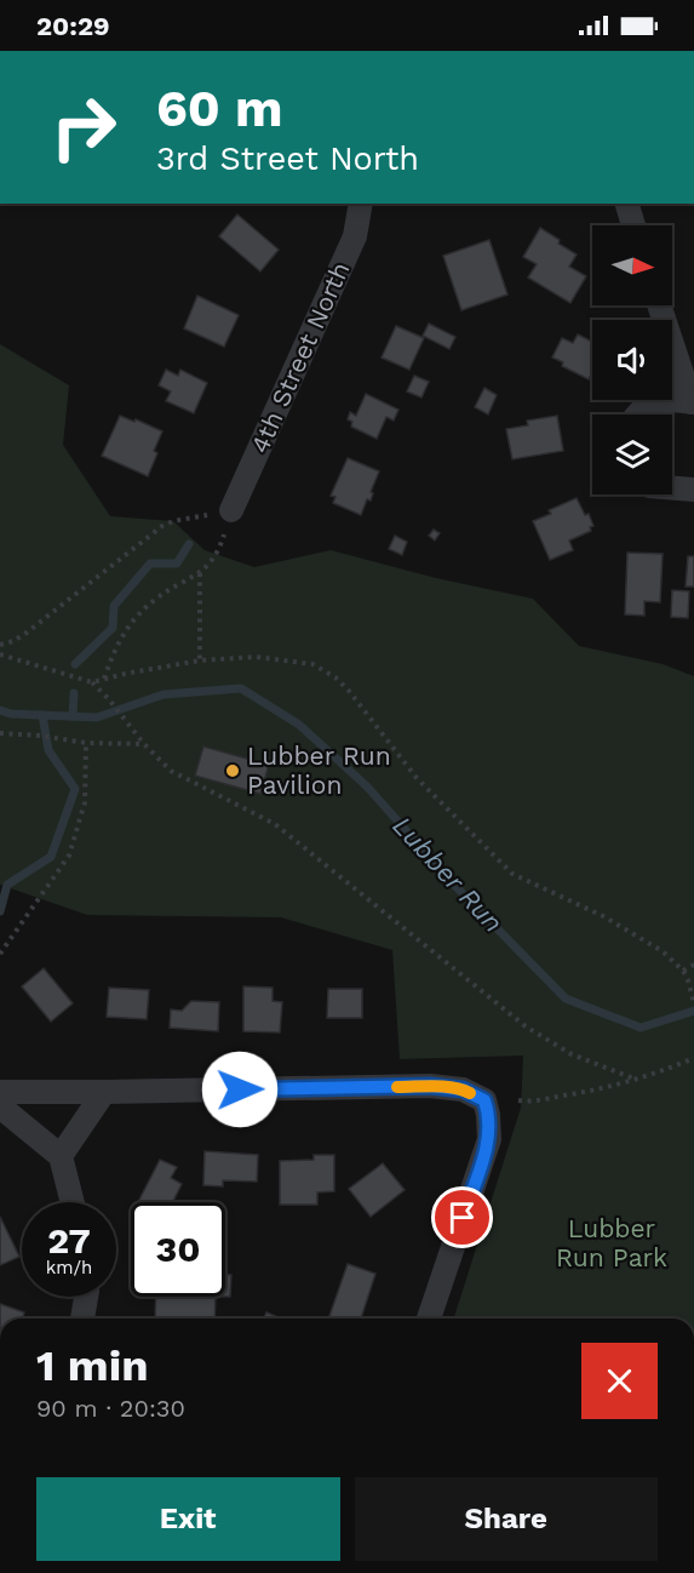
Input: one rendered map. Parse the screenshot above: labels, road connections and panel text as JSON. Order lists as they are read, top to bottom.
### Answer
{
  "streets": {
    "street": ["4th Street North"]
  },
  "water": ["Lubber Run"],
  "parks": ["Lubber Run Park"],
  "places": ["Lubber Run Pavilion"],
  "north": "right",
  "page": {
    "status": "20:29",
    "turn": ["60 m", "3rd Street North"],
    "speed": "27 km/h",
    "limit": "30",
    "heading": ["1 min", "90 m · 20:30"],
    "buttons": ["Exit", "Share"]
  }
}
